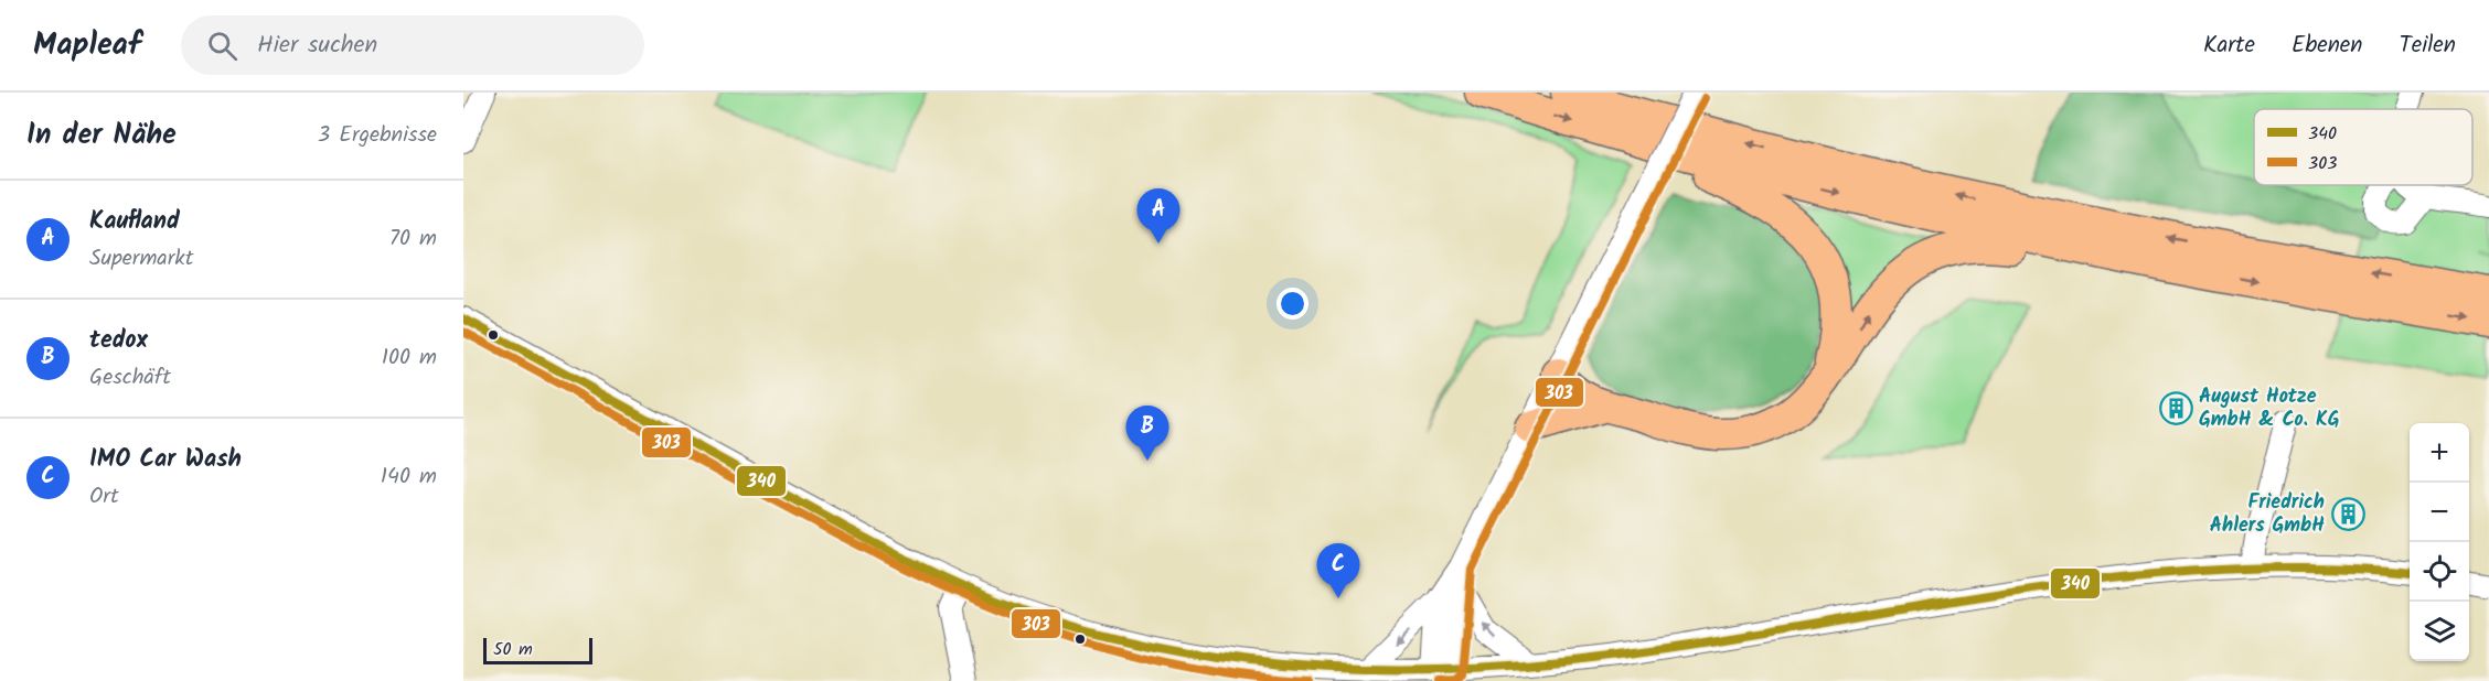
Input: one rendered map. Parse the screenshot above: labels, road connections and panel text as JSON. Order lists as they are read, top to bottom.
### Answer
{
  "places": {
    "building": ["August Hotze GmbH & Co. KG", "Friedrich Ahlers GmbH"]
  },
  "lines": ["transit line 303", "transit line 340"],
  "legend": ["340", "303"],
  "scale_bar": "50 m",
  "page": {
    "header": "Mapleaf",
    "search": "Hier suchen",
    "nav": ["Karte", "Ebenen", "Teilen"],
    "heading": ["In der Nähe", "3 Ergebnisse"],
    "list": [
      {
        "mark": "A",
        "name": "Kaufland",
        "note": "Supermarkt",
        "value": "70 m"
      },
      {
        "mark": "B",
        "name": "tedox",
        "note": "Geschäft",
        "value": "100 m"
      },
      {
        "mark": "C",
        "name": "IMO Car Wash",
        "note": "Ort",
        "value": "140 m"
      }
    ],
    "pins": ["A", "B", "C"],
    "map_buttons": ["+", "−"],
    "scale": "50 m"
  }
}
